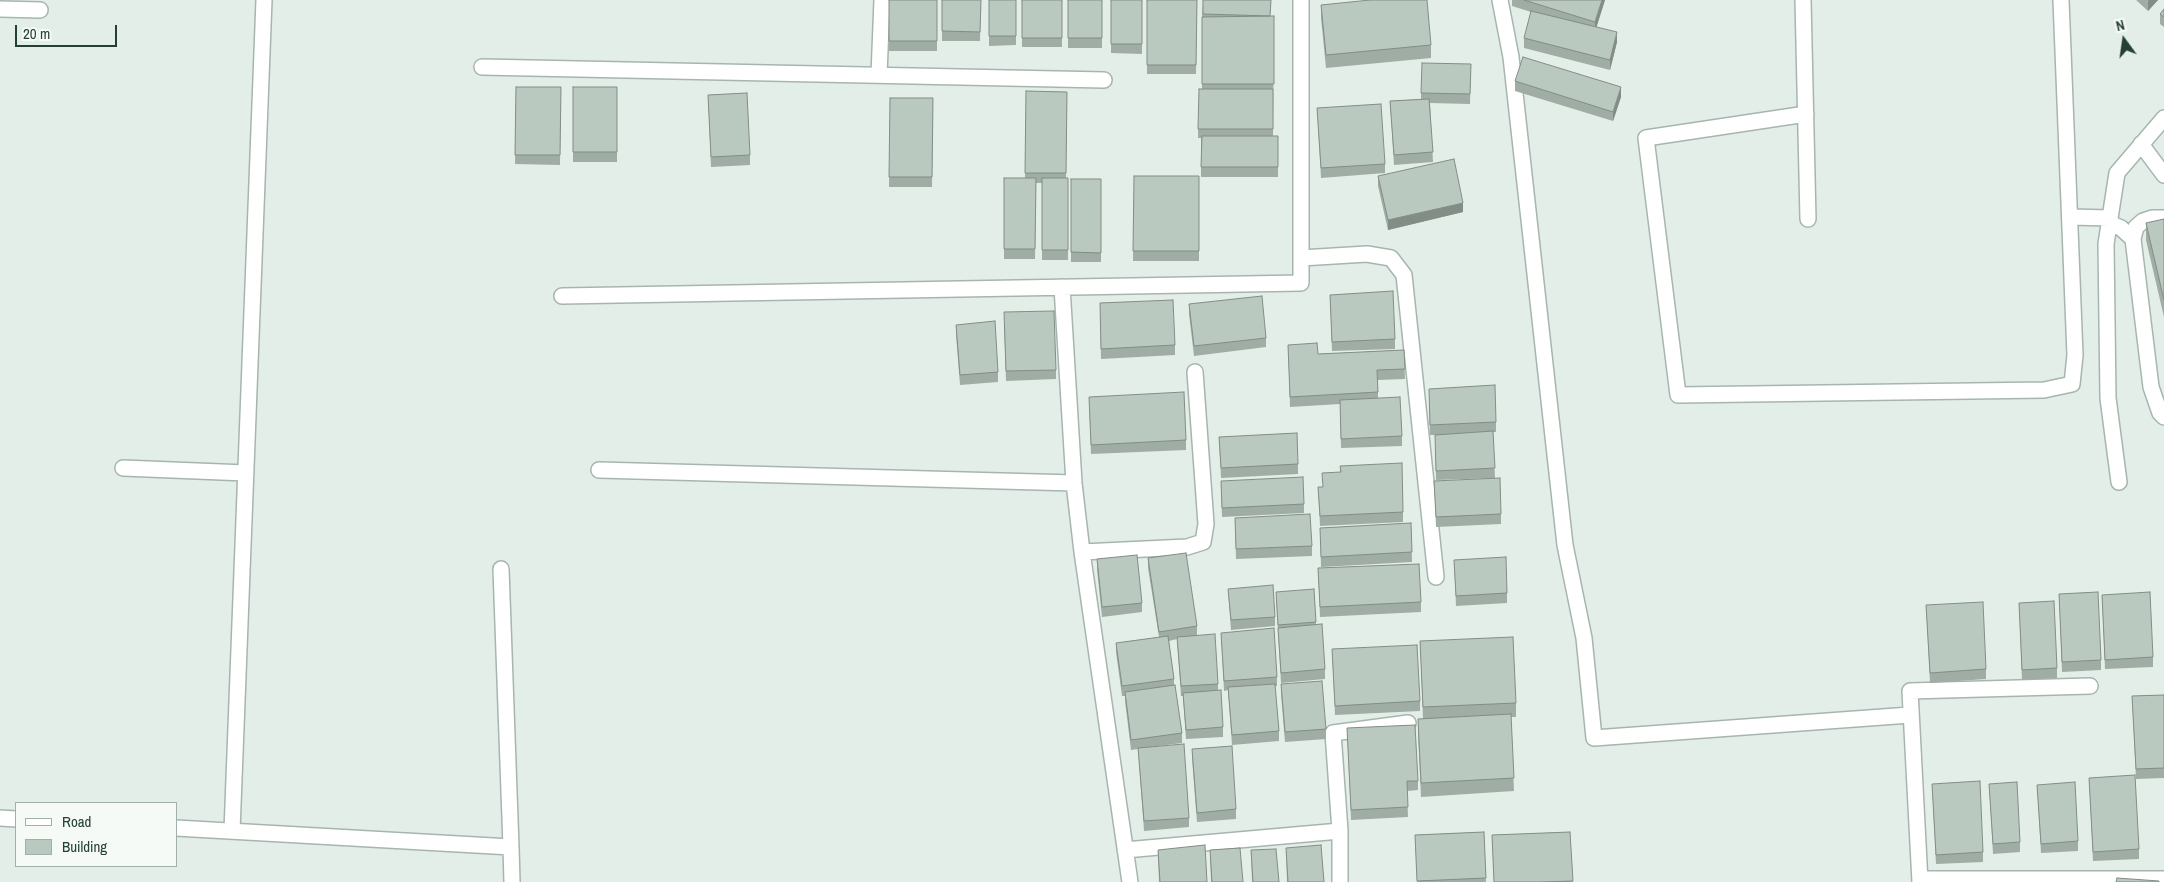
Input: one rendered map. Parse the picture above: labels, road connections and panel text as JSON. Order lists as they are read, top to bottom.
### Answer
{
  "legend": ["Road", "Building"],
  "scale_bar": "20 m",
  "north": "top"
}
